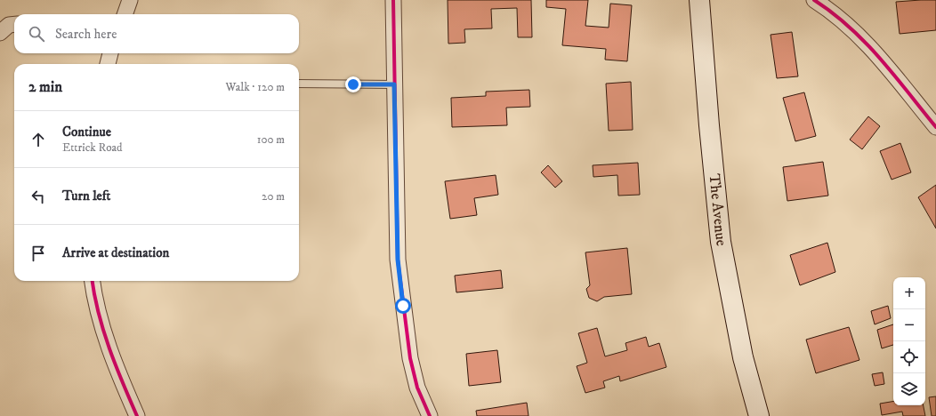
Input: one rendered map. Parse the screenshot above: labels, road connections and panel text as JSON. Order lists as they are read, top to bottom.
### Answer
{
  "streets": {
    "main road": ["The Avenue"]
  },
  "page": {
    "search": "Search here",
    "heading": ["2 min", "Walk · 120 m"],
    "list": [
      ["Continue", "Ettrick Road", "100 m"],
      ["Turn left", "20 m"],
      "Arrive at destination"
    ],
    "map_buttons": ["+", "−"]
  }
}
